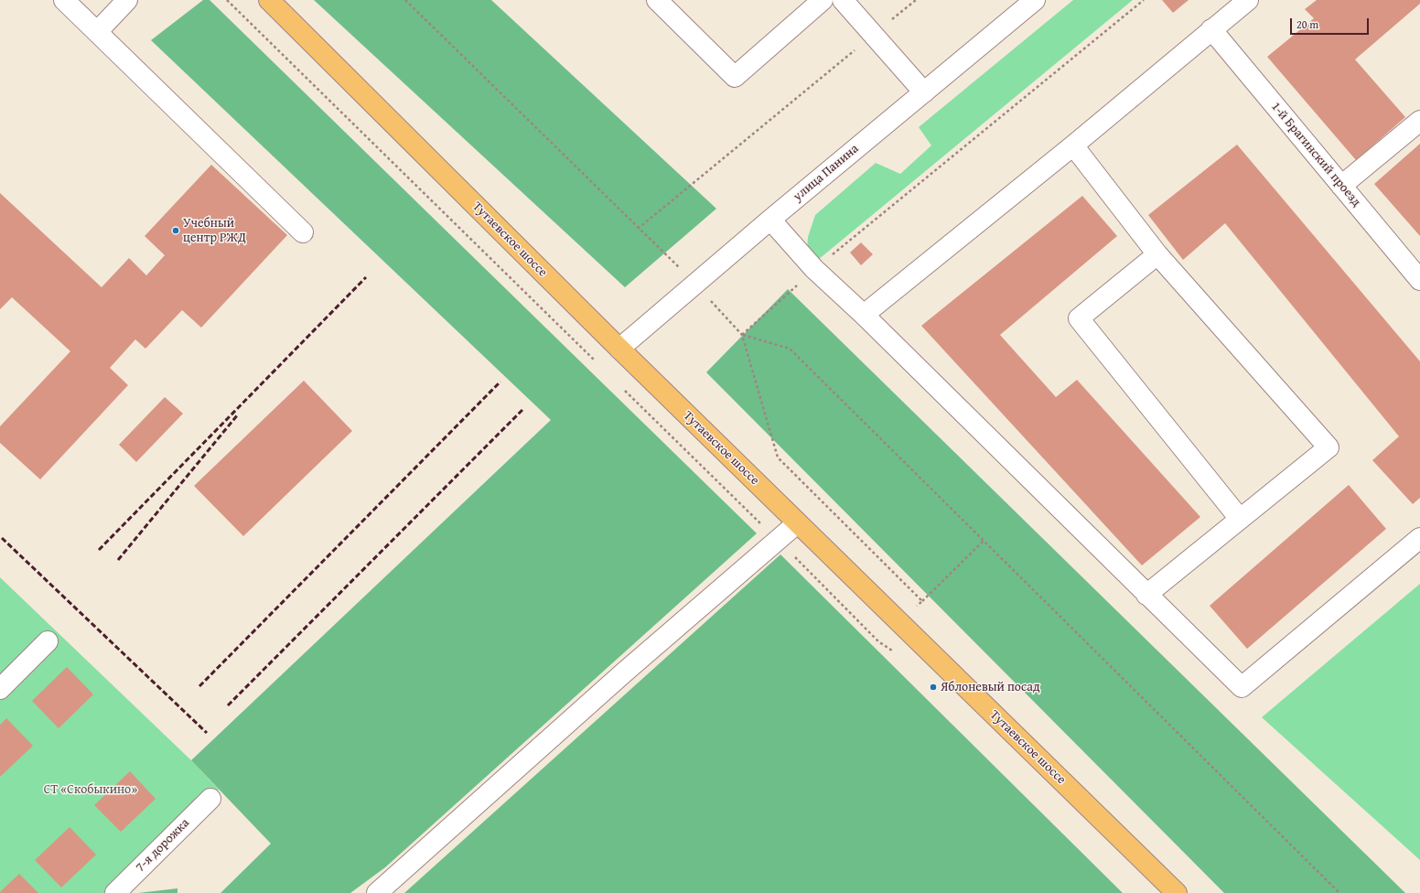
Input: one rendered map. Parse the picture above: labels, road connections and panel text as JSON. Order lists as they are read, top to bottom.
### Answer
{
  "streets": {
    "main road": ["Тутаевское шоссе"],
    "street": ["1-й Брагинский проезд", "улица Панина", "7-я дорожка"]
  },
  "crossings": [
    ["улица Панина", "Тутаевское шоссе"]
  ],
  "parks": ["СТ «Скобыкино»"],
  "places": ["Учебный центр РЖД", "Яблоневый посад"],
  "scale_bar": "20 m"
}
